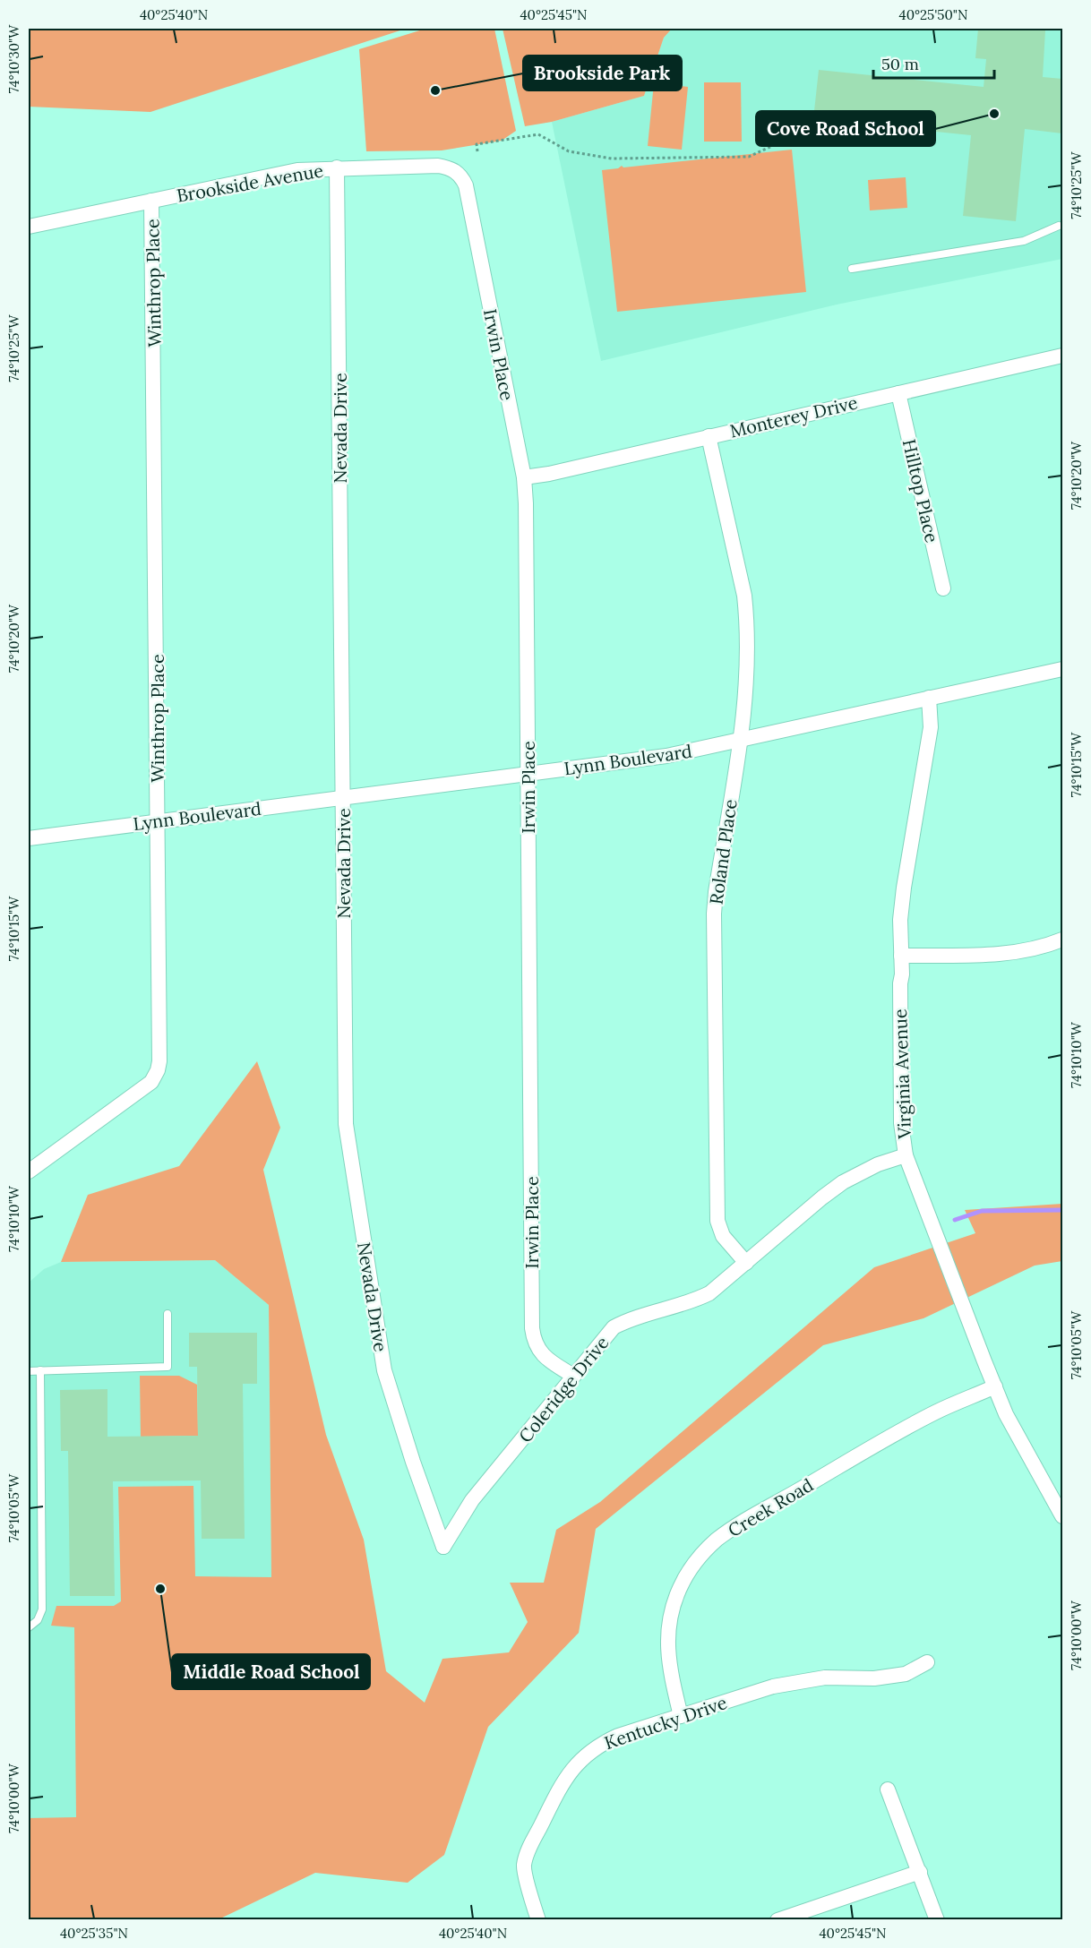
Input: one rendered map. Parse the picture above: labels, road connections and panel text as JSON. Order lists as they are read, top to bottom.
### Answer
{
  "streets": {
    "street": [
      "Brookside Avenue",
      "Winthrop Place",
      "Irwin Place",
      "Monterey Drive",
      "Nevada Drive",
      "Hilltop Place",
      "Lynn Boulevard",
      "Roland Place",
      "Virginia Avenue",
      "Coleridge Drive",
      "Creek Road",
      "Kentucky Drive"
    ]
  },
  "crossings": [
    ["Brookside Avenue", "Winthrop Place"],
    ["Brookside Avenue", "Irwin Place"],
    ["Brookside Avenue", "Nevada Drive"],
    ["Winthrop Place", "Lynn Boulevard"],
    ["Irwin Place", "Monterey Drive"],
    ["Irwin Place", "Lynn Boulevard"],
    ["Irwin Place", "Coleridge Drive"],
    ["Monterey Drive", "Hilltop Place"],
    ["Monterey Drive", "Roland Place"],
    ["Nevada Drive", "Lynn Boulevard"],
    ["Nevada Drive", "Coleridge Drive"],
    ["Lynn Boulevard", "Roland Place"],
    ["Lynn Boulevard", "Virginia Avenue"],
    ["Roland Place", "Coleridge Drive"],
    ["Virginia Avenue", "Coleridge Drive"],
    ["Virginia Avenue", "Creek Road"],
    ["Creek Road", "Kentucky Drive"]
  ],
  "places": ["Brookside Park", "Cove Road School", "Middle Road School"],
  "scale_bar": "50 m",
  "coordinates": [
    "40°25'40\"N",
    "40°25'45\"N",
    "40°25'50\"N",
    "74°10'30\"W",
    "74°10'25\"W",
    "74°10'20\"W",
    "74°10'15\"W",
    "74°10'10\"W",
    "74°10'05\"W",
    "74°10'00\"W",
    "40°25'35\"N"
  ]
}
